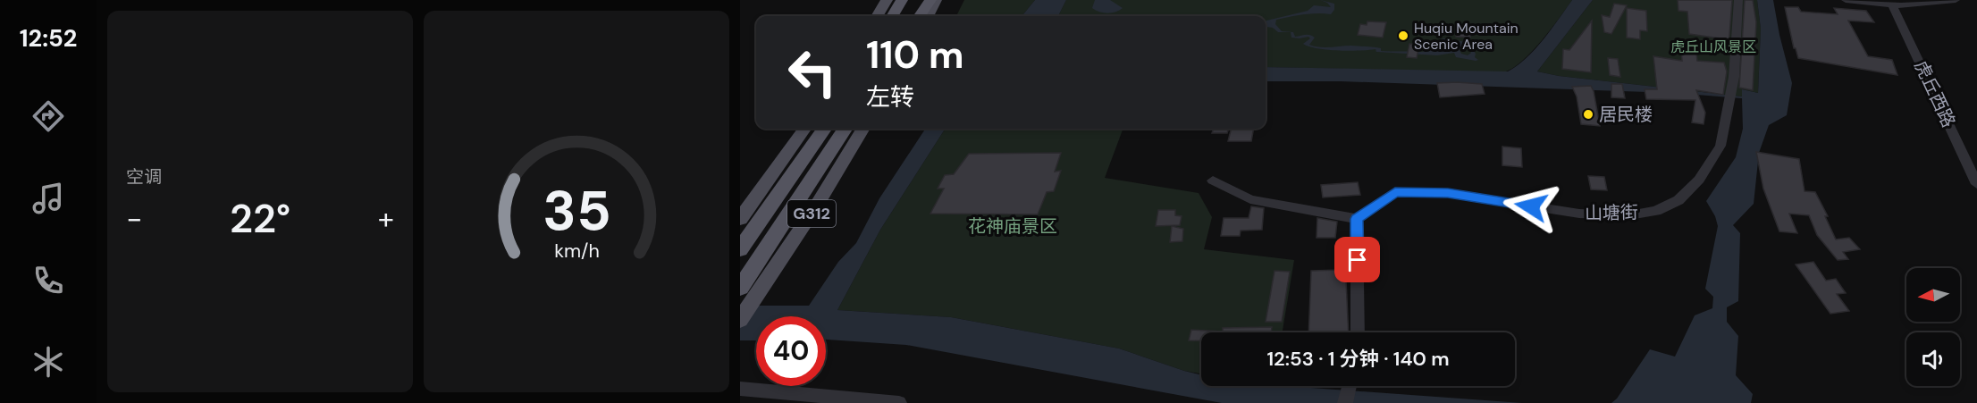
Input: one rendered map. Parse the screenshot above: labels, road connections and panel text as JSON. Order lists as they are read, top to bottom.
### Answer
{
  "streets": {
    "main road": ["G312"],
    "street": ["虎丘西路", "山塘街"]
  },
  "parks": ["虎丘山风景区", "花神庙景区"],
  "places": ["Huqiu Mountain Scenic Area", "居民楼"],
  "north": "left",
  "page": {
    "tabs": "12:52",
    "tile": "空调",
    "turn": ["110 m", "左转"],
    "heat": ["−", "22°", "+"],
    "limit": "40",
    "trip": "12:53 · 1 分钟 · 140 m",
    "gauge": ["35", "km/h"]
  }
}
